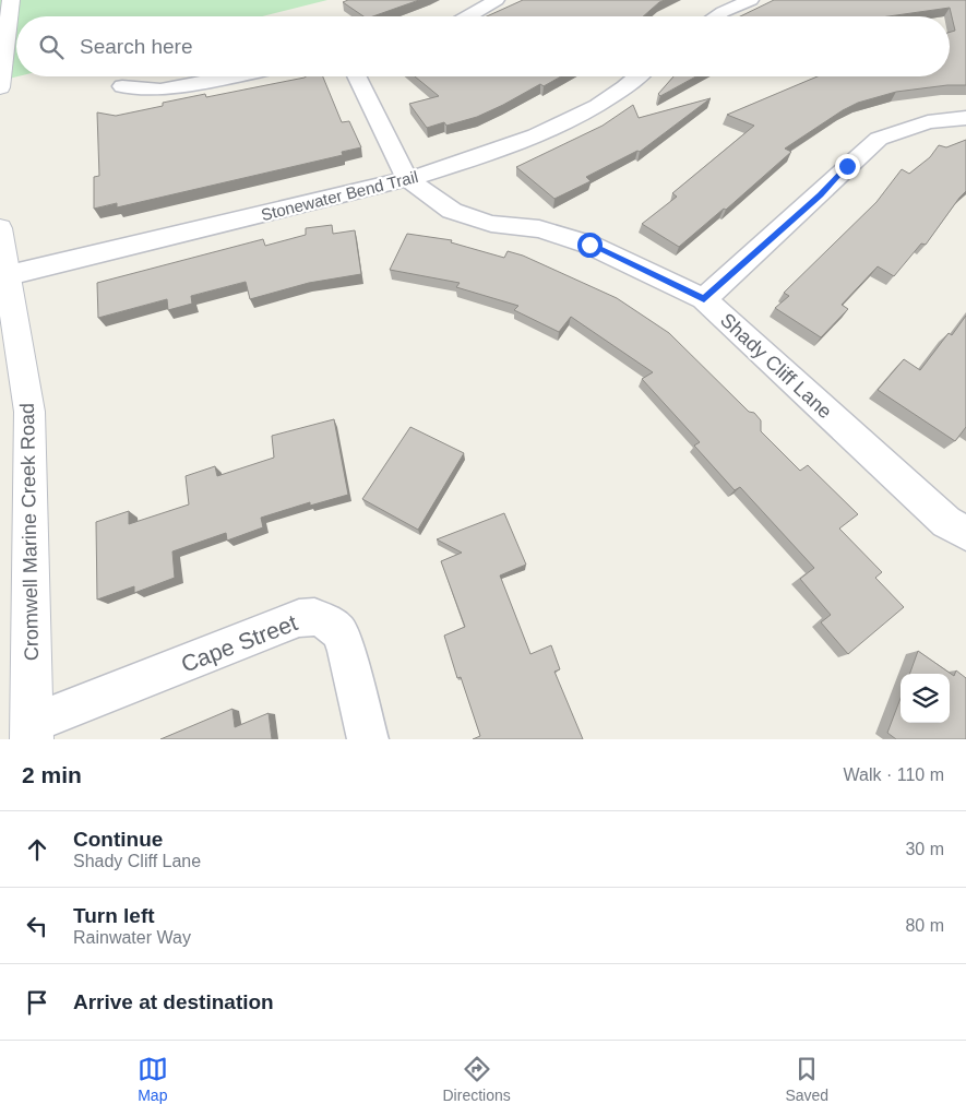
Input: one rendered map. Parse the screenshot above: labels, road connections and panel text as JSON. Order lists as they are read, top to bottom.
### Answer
{
  "streets": {
    "main road": ["Cromwell Marine Creek Road"],
    "street": ["Stonewater Bend Trail", "Shady Cliff Lane", "Cape Street"]
  },
  "crossings": [
    ["Stonewater Bend Trail", "Shady Cliff Lane"],
    ["Stonewater Bend Trail", "Cromwell Marine Creek Road"],
    ["Cromwell Marine Creek Road", "Cape Street"]
  ],
  "page": {
    "search": "Search here",
    "heading": ["2 min", "Walk · 110 m"],
    "list": [
      ["Continue", "Shady Cliff Lane", "30 m"],
      ["Turn left", "Rainwater Way", "80 m"],
      "Arrive at destination"
    ],
    "nav": ["Map", "Directions", "Saved"]
  }
}
